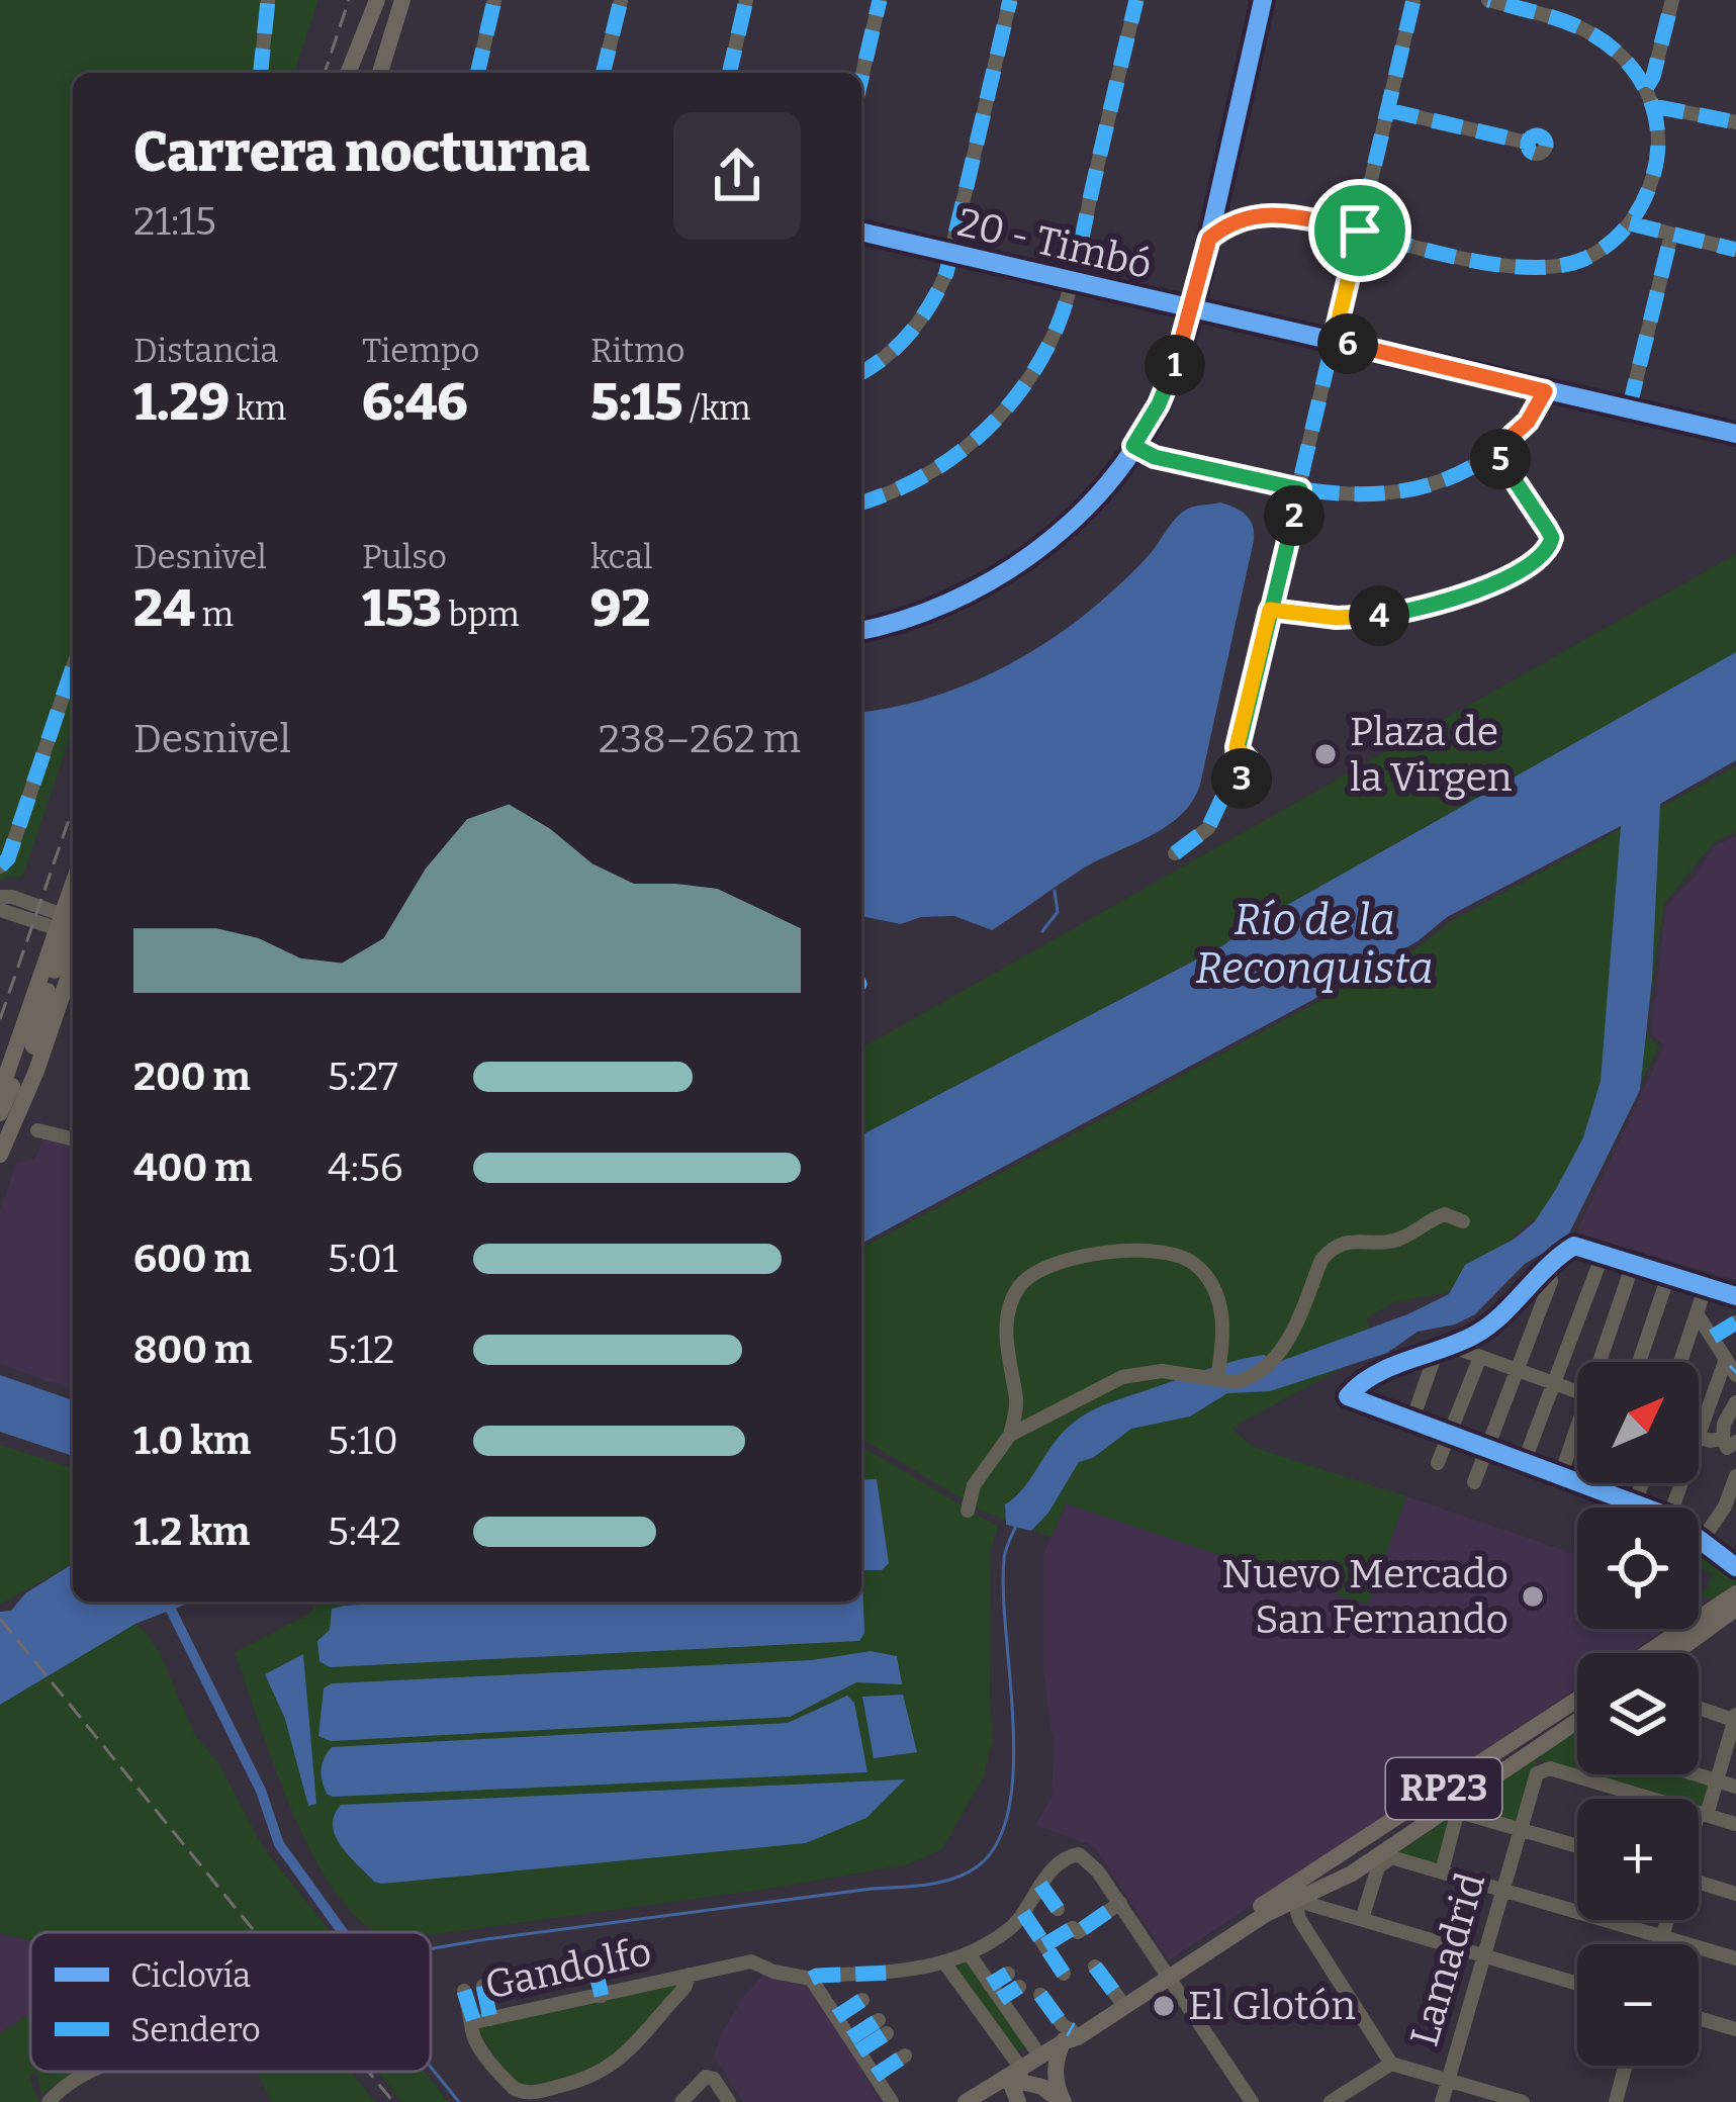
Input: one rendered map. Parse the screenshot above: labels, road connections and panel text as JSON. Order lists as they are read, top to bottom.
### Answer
{
  "streets": {
    "main road": ["RP23"],
    "street": ["20 - Timbó", "Lamadrid", "Gandolfo"]
  },
  "water": ["Río de la Reconquista"],
  "places": ["Plaza de la Virgen", "Nuevo Mercado San Fernando", "El Glotón"],
  "legend": ["Ciclovía", "Sendero"],
  "north": "top right",
  "page": {
    "heading": ["Carrera nocturna", "21:15"],
    "stats": [
      ["Distancia", "1.29 km"],
      ["Tiempo", "6:46"],
      ["Ritmo", "5:15 /km"],
      ["Desnivel", "24 m"],
      ["Pulso", "153 bpm"],
      ["kcal", "92"]
    ],
    "pins": [
      "6",
      "1",
      "5",
      "2",
      "4",
      "3"
    ],
    "chart": ["Desnivel", "238–262 m"],
    "list": [
      {
        "name": "200 m",
        "note": "5:27"
      },
      {
        "name": "400 m",
        "note": "4:56"
      },
      {
        "name": "600 m",
        "note": "5:01"
      },
      {
        "name": "800 m",
        "note": "5:12"
      },
      {
        "name": "1.0 km",
        "note": "5:10"
      },
      {
        "name": "1.2 km",
        "note": "5:42"
      }
    ],
    "map_buttons": ["+", "−"]
  }
}
